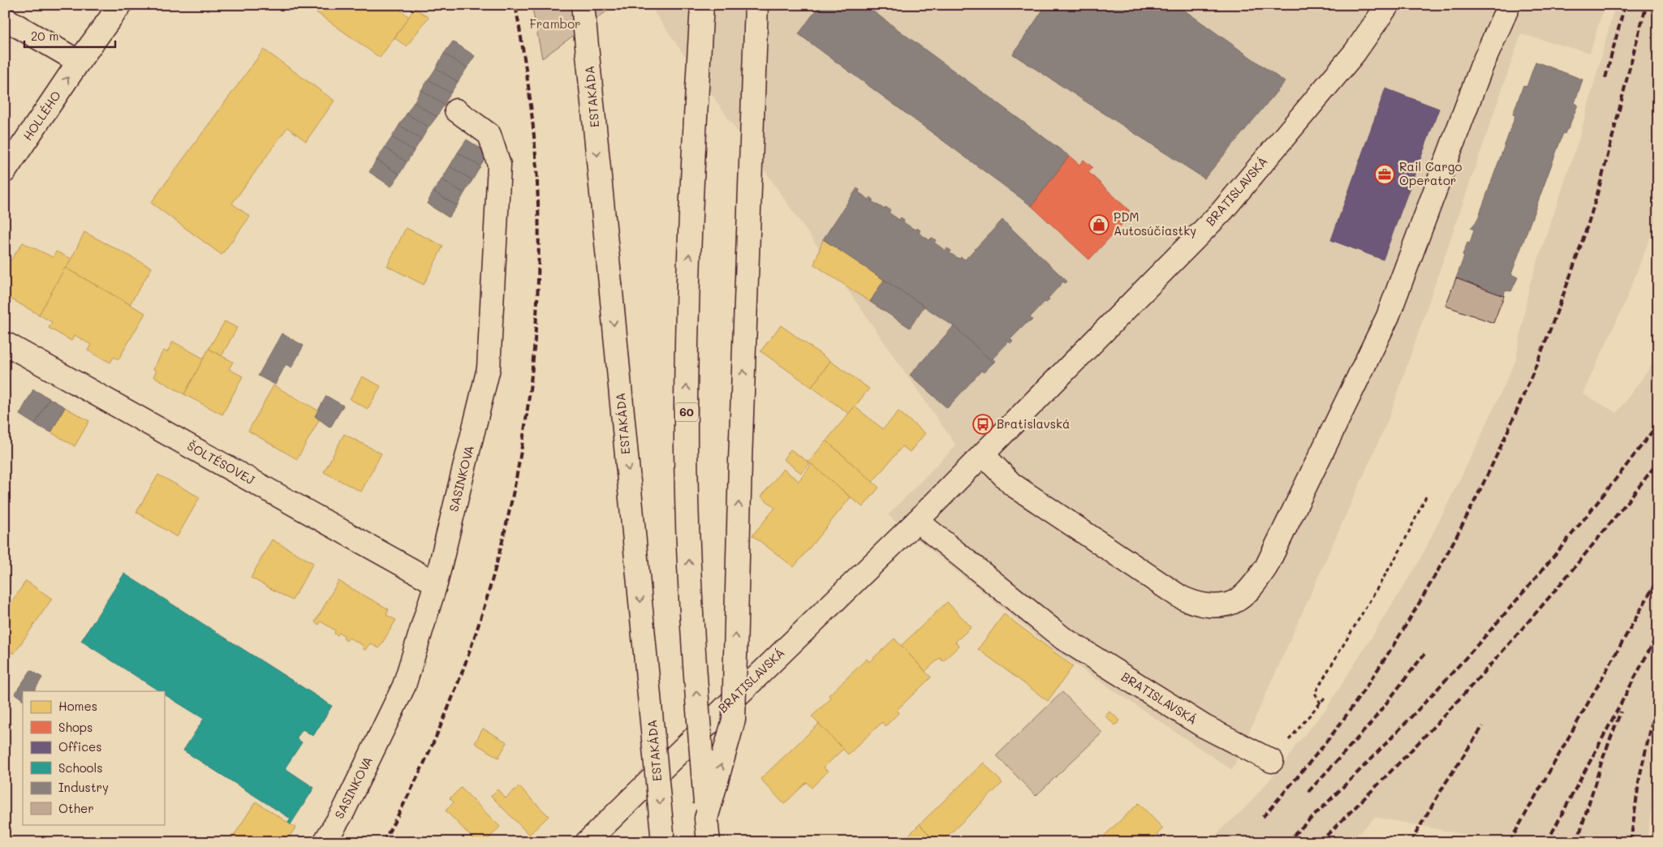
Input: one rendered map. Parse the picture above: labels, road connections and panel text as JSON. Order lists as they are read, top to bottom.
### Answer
{
  "streets": {
    "street": [
      "ESTAKÁDA",
      "HOLLÉHO",
      "BRATISLAVSKÁ",
      "60",
      "ŠOLTÉSOVEJ",
      "SASINKOVA"
    ]
  },
  "crossings": [
    ["ŠOLTÉSOVEJ", "SASINKOVA"]
  ],
  "one_way": ["HOLLÉHO"],
  "parks": ["Frambor"],
  "places": {
    "office": ["Rail Cargo Operator"],
    "shop": ["PDM Autosúčiastky"],
    "bus stop": ["Bratislavská"]
  },
  "legend": [
    "Homes",
    "Shops",
    "Offices",
    "Schools",
    "Industry",
    "Other"
  ],
  "scale_bar": "20 m"
}
